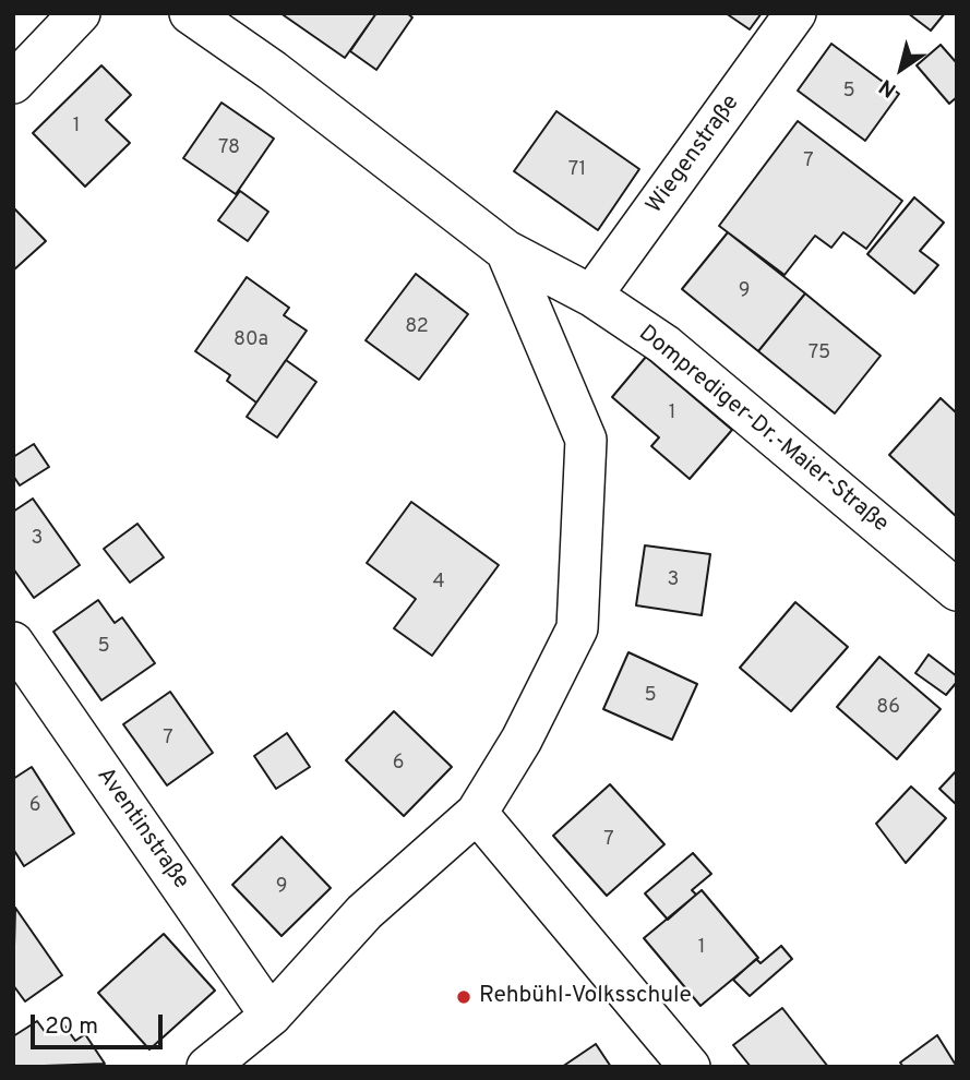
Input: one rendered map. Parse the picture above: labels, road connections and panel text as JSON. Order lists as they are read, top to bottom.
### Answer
{
  "streets": {
    "street": ["Wiegenstraße", "Domprediger-Dr.-Maier-Straße", "Aventinstraße"]
  },
  "crossings": [
    ["Wiegenstraße", "Domprediger-Dr.-Maier-Straße"]
  ],
  "places": ["Rehbühl-Volksschule"],
  "house_numbers": [
    "5",
    "1",
    "78",
    "7",
    "71",
    "9",
    "82",
    "80a",
    "75",
    "1",
    "3",
    "3",
    "4",
    "5",
    "5",
    "86",
    "7",
    "6",
    "6",
    "7",
    "9",
    "1"
  ],
  "scale_bar": "20 m",
  "north": "bottom left"
}
